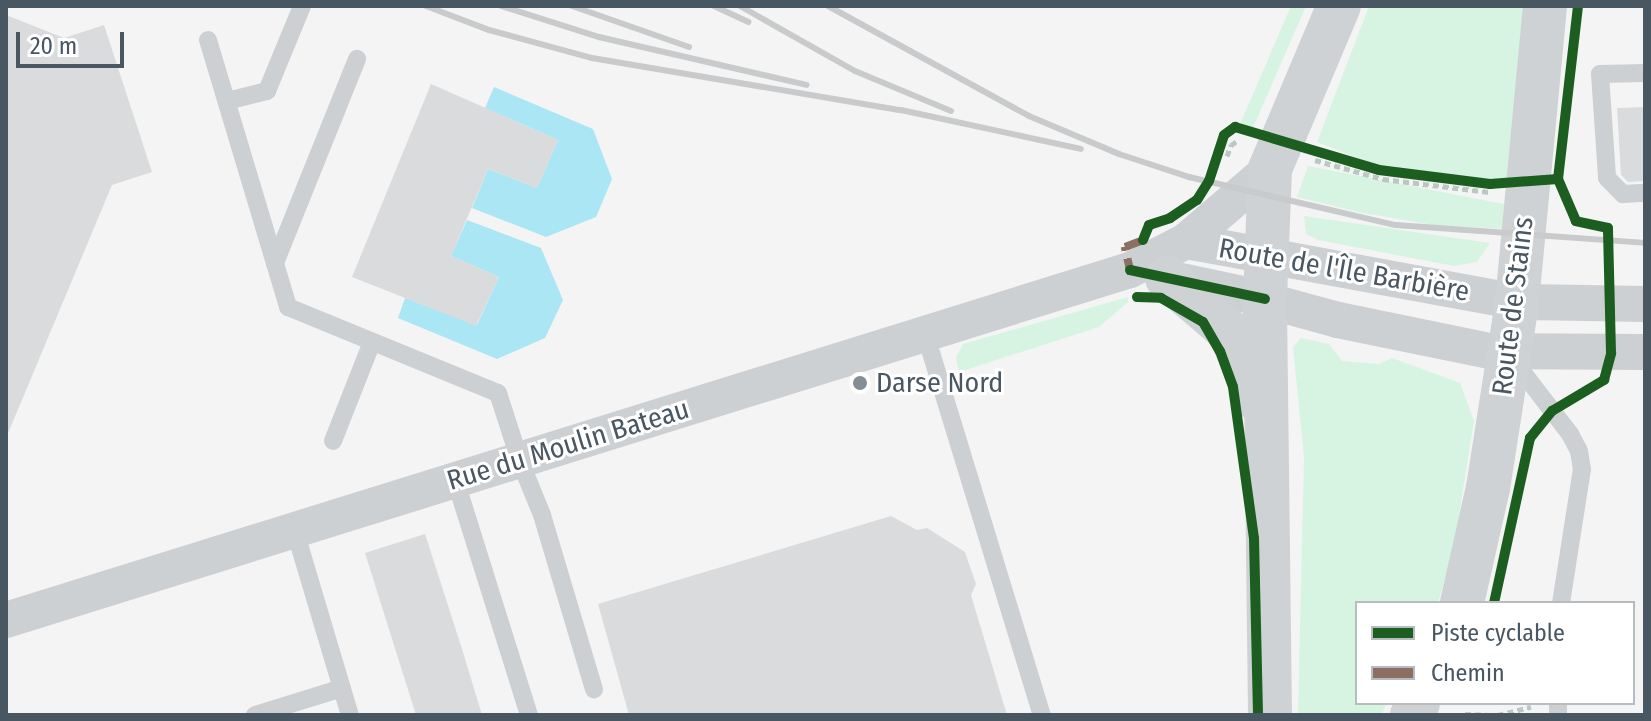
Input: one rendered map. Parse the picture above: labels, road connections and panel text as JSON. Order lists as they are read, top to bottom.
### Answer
{
  "streets": {
    "main road": ["Route de Stains"],
    "street": ["Route de l'Île Barbière", "Rue du Moulin Bateau"]
  },
  "crossings": [
    ["Route de l'Île Barbière", "Route de Stains"],
    ["Route de l'Île Barbière", "Rue du Moulin Bateau"]
  ],
  "places": ["Darse Nord"],
  "legend": ["Piste cyclable", "Chemin"],
  "scale_bar": "20 m"
}
